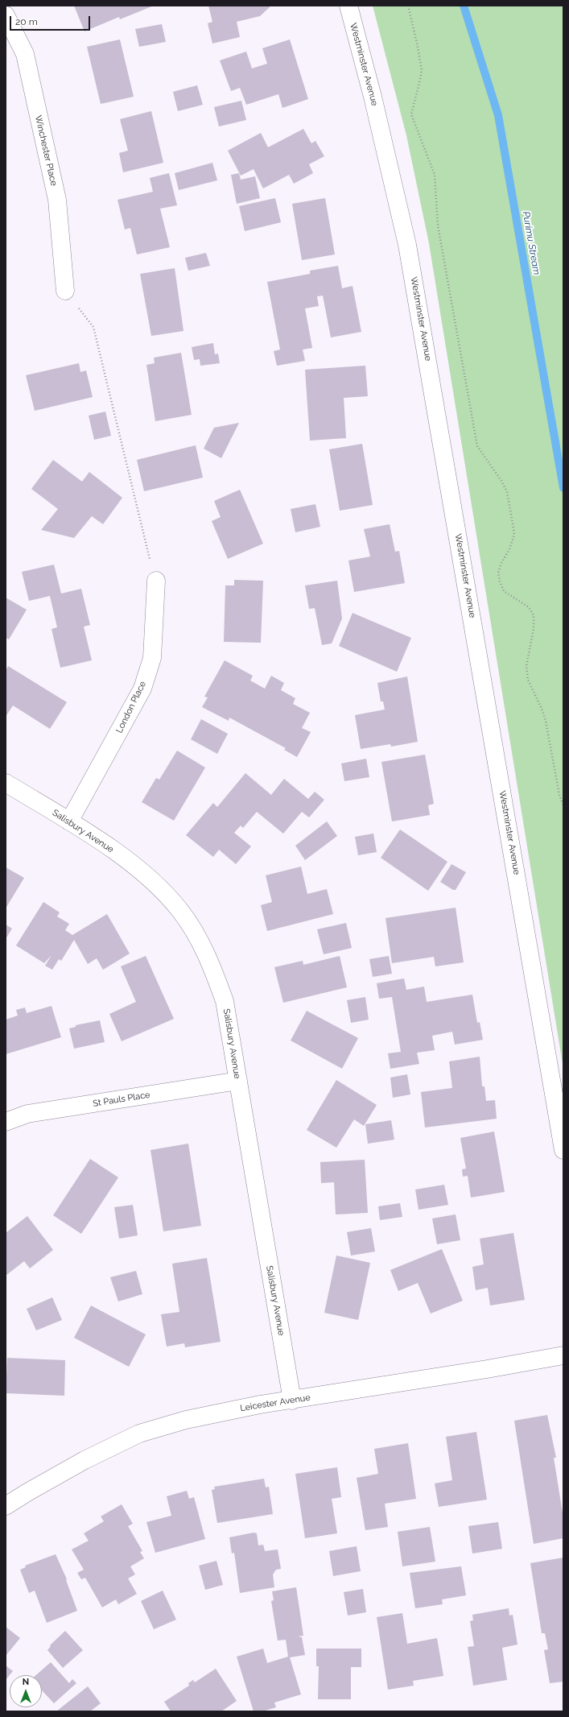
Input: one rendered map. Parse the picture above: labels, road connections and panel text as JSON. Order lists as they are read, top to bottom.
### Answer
{
  "streets": {
    "street": [
      "Westminster Avenue",
      "Winchester Place",
      "London Place",
      "Salisbury Avenue",
      "St Pauls Place",
      "Leicester Avenue"
    ]
  },
  "crossings": [
    ["London Place", "Salisbury Avenue"],
    ["Salisbury Avenue", "St Pauls Place"],
    ["Salisbury Avenue", "Leicester Avenue"]
  ],
  "water": ["Purimu Stream"],
  "scale_bar": "20 m",
  "north": "top"
}
